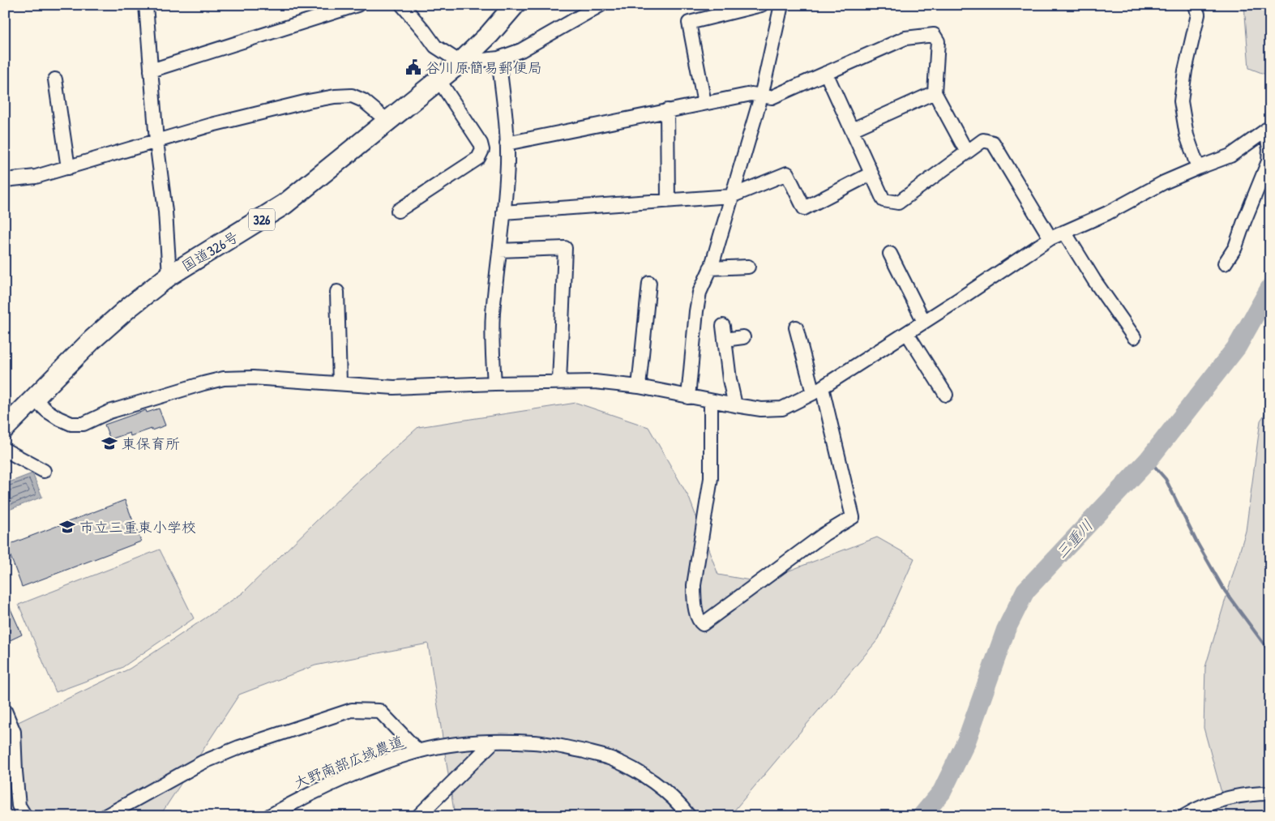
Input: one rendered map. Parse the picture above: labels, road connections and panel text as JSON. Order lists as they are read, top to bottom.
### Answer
{
  "streets": {
    "highway": ["326", "国道326号"],
    "street": ["大野南部広域農道"]
  },
  "water": ["三重川"],
  "places": {
    "public building": ["谷川原簡易郵便局"],
    "school or university": ["東保育所", "市立三重東小学校"]
  }
}
